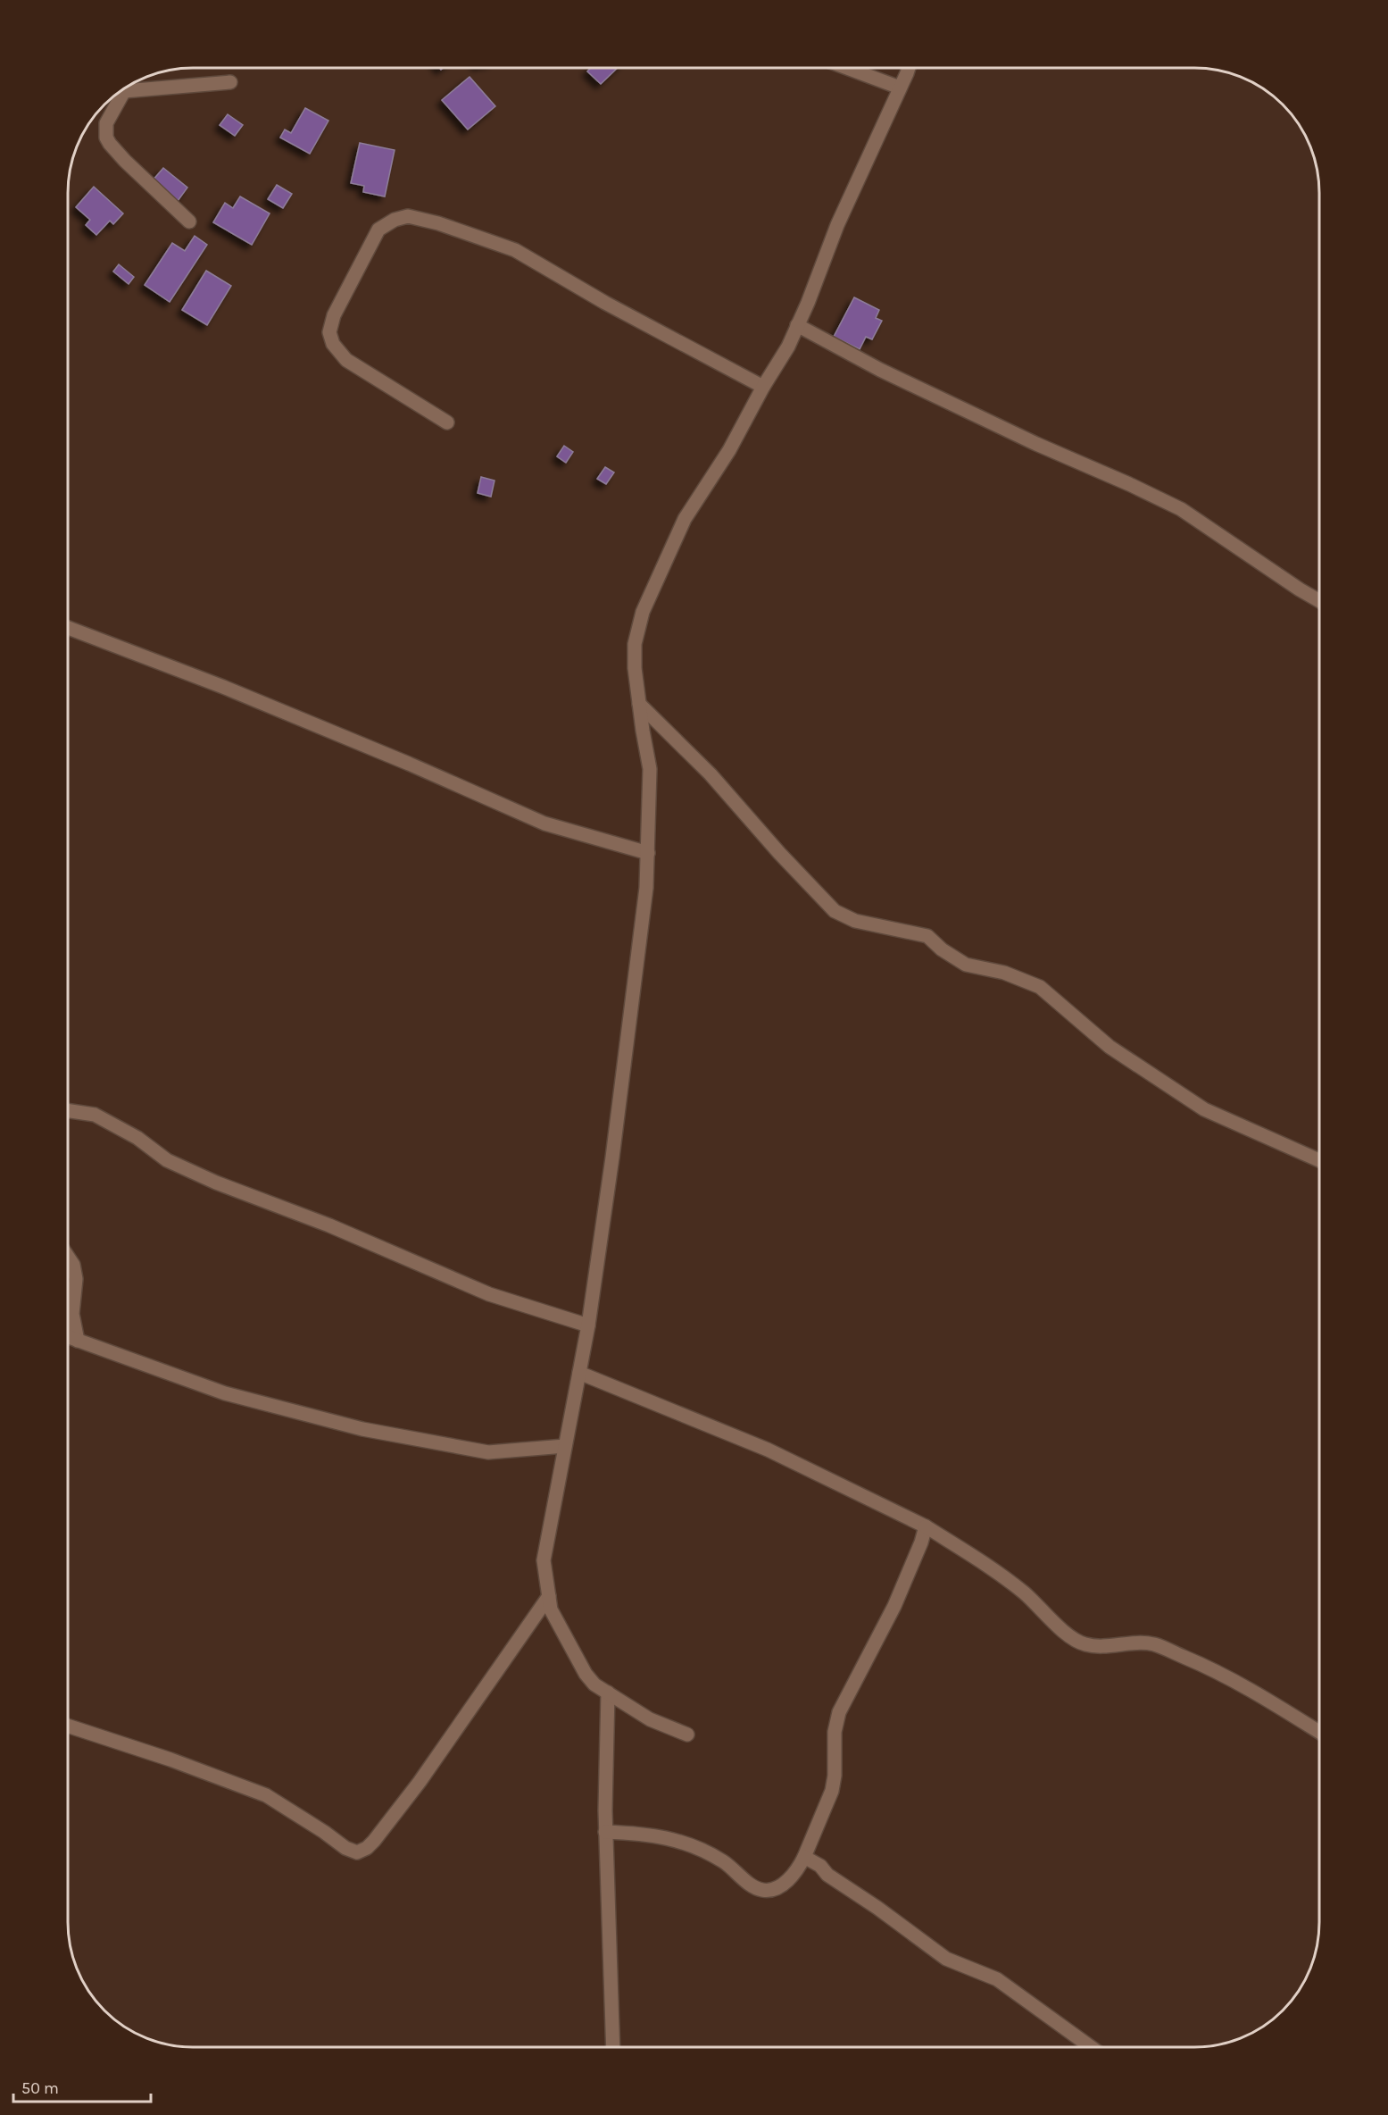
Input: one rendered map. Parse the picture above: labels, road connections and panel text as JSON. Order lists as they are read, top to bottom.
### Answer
{
  "scale_bar": "50 m"
}
